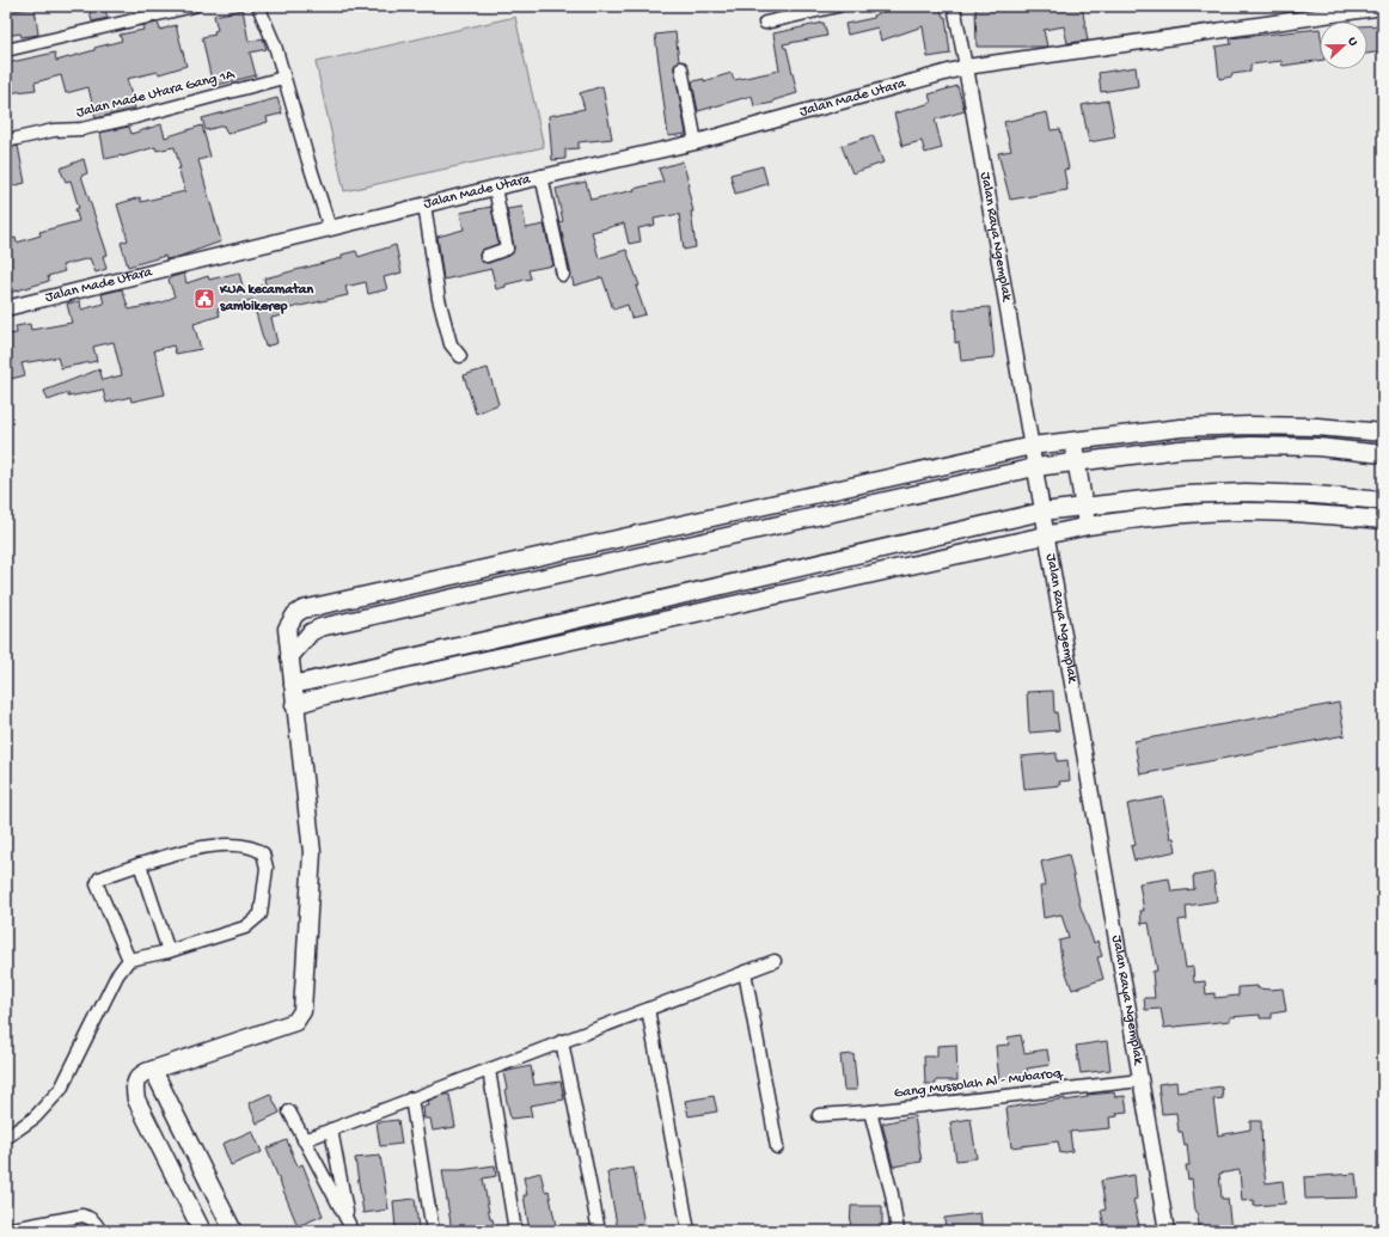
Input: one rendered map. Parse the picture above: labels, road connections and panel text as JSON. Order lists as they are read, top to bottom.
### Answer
{
  "streets": {
    "street": [
      "Jalan Made Utara Gang 1A",
      "Jalan Made Utara",
      "Jalan Raya Ngemplak",
      "Gang Mussolah Al - Mubaroq"
    ]
  },
  "crossings": [
    ["Jalan Made Utara", "Jalan Raya Ngemplak"],
    ["Jalan Raya Ngemplak", "Gang Mussolah Al - Mubaroq"]
  ],
  "places": {
    "public building": ["KUA kecamatan sambikerep"]
  },
  "north": "right"
}
